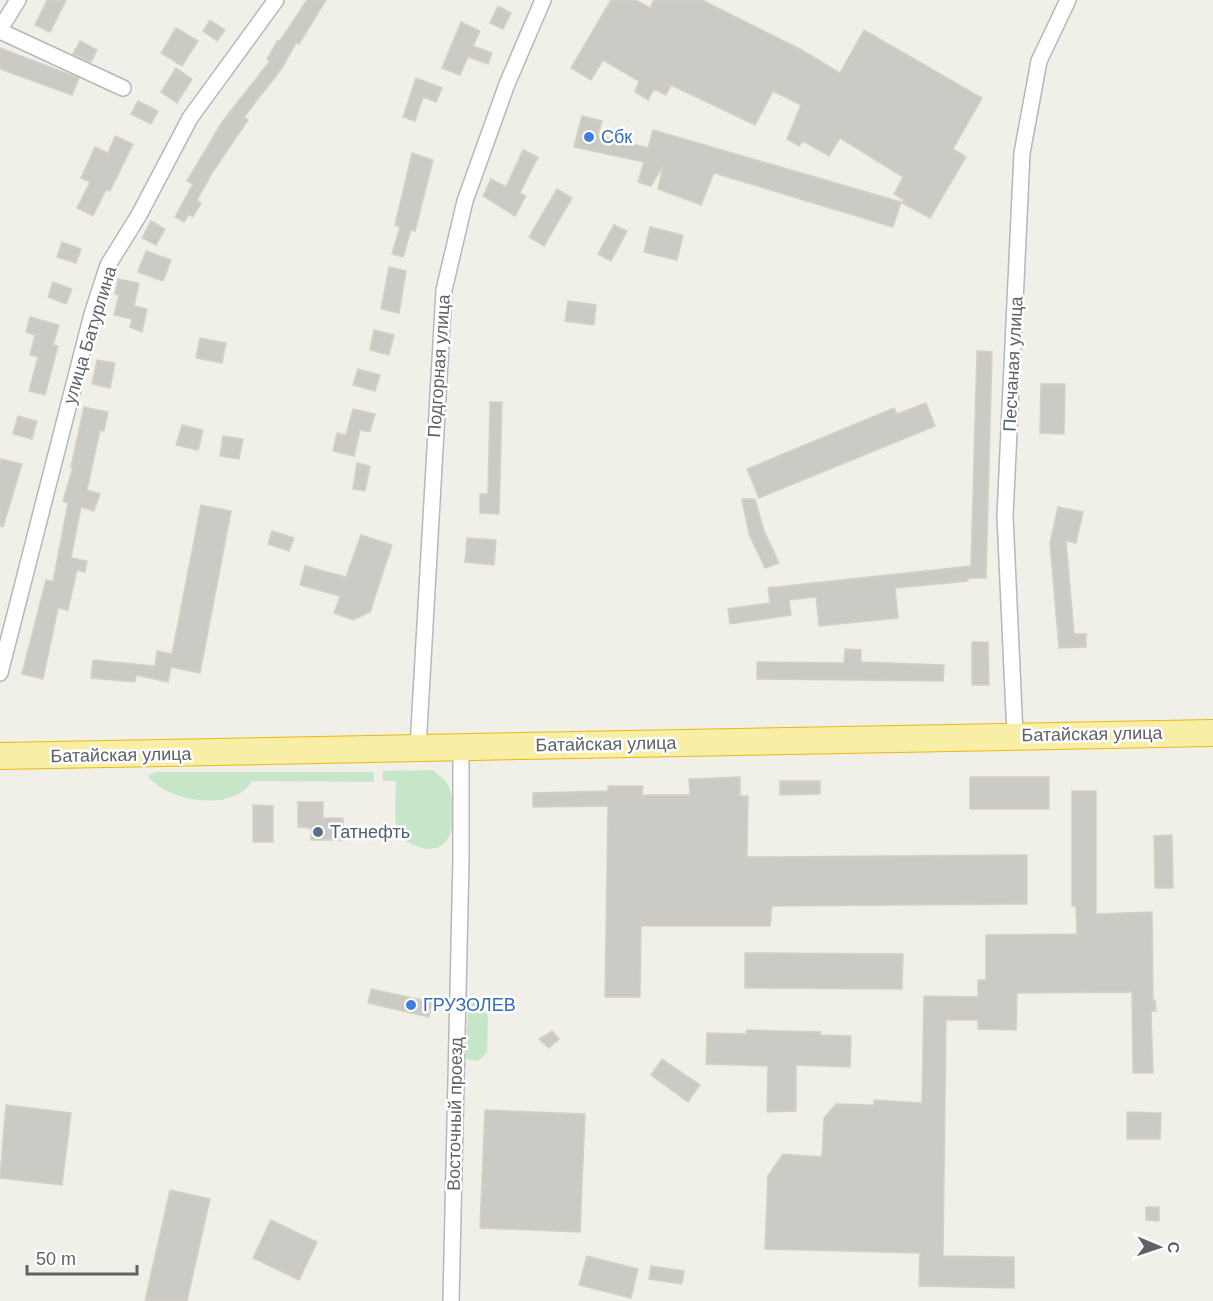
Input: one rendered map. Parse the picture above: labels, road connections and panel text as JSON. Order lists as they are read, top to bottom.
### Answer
{
  "streets": {
    "highway": ["Батайская улица"],
    "street": [
      "улица Батурлина",
      "Песчаная улица",
      "Подгорная улица",
      "Восточный проезд"
    ]
  },
  "crossings": [
    ["Песчаная улица", "Батайская улица"],
    ["Подгорная улица", "Батайская улица"],
    ["Батайская улица", "Восточный проезд"]
  ],
  "places": ["Сбк", "Татнефть", "ГРУЗОЛЕВ"],
  "scale_bar": "50 m",
  "north": "right"
}
